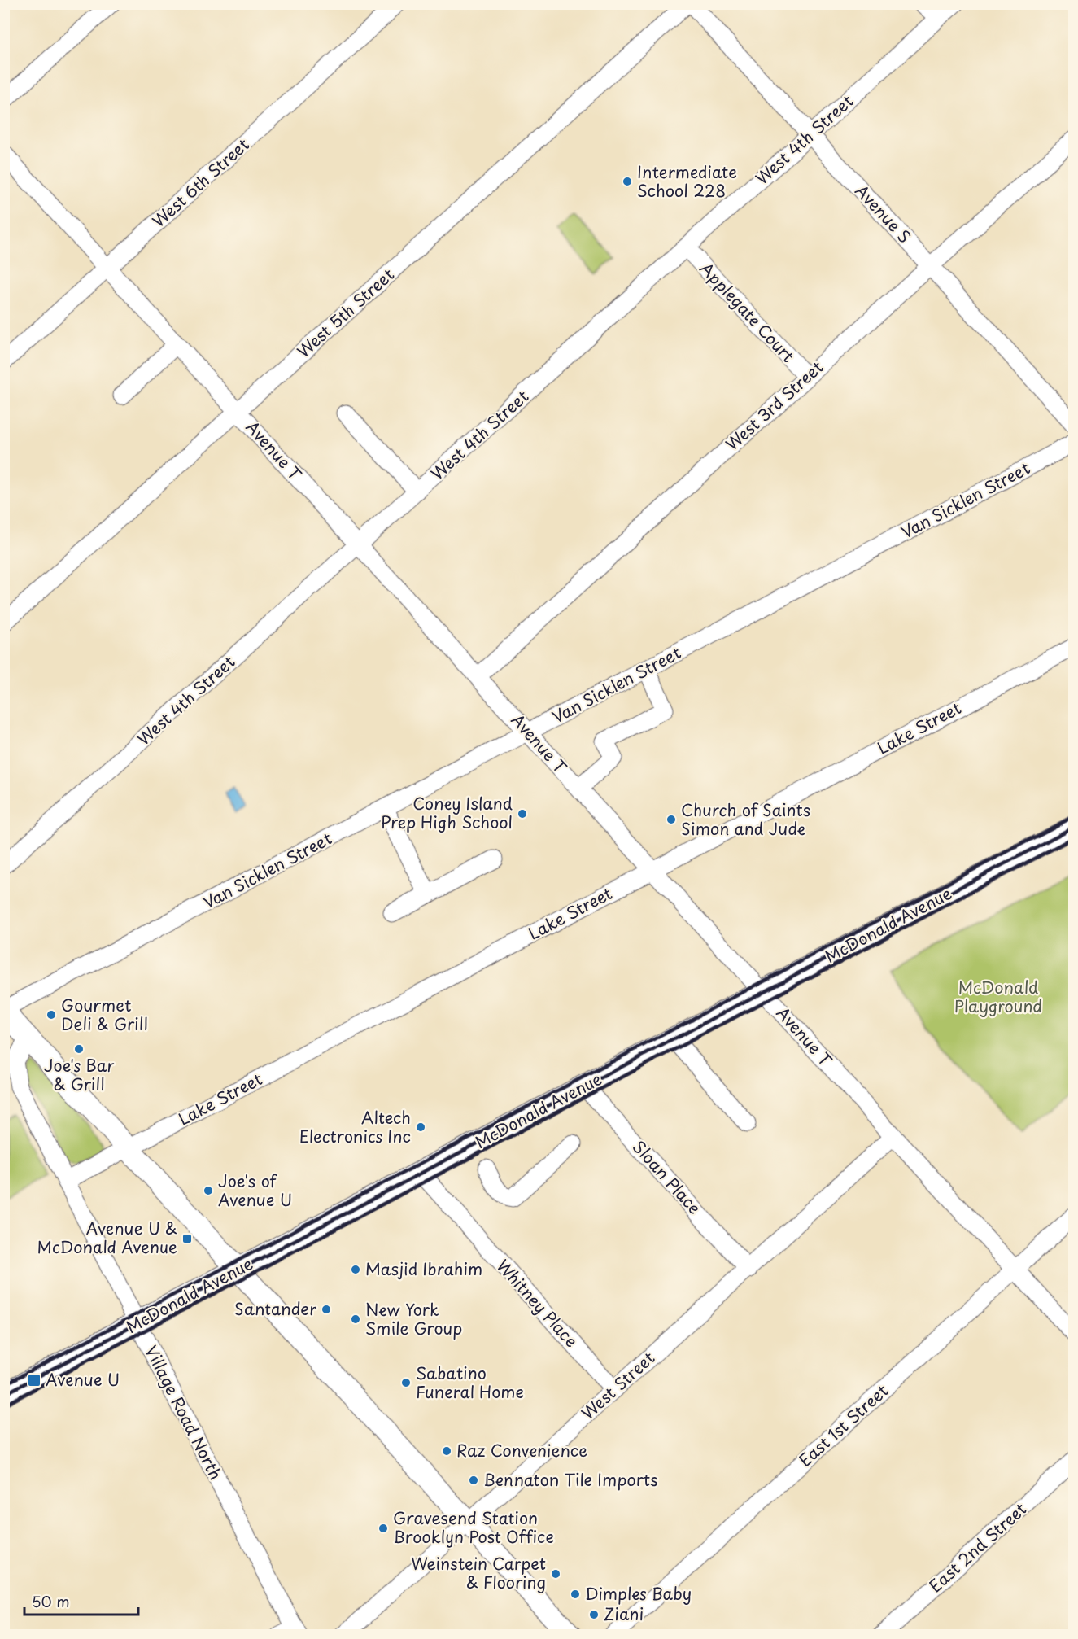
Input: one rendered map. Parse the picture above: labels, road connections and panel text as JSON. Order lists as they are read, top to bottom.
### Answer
{
  "streets": {
    "main road": ["McDonald Avenue"],
    "street": [
      "West 4th Street",
      "West 6th Street",
      "Avenue S",
      "Applegate Court",
      "West 5th Street",
      "West 3rd Street",
      "Avenue T",
      "Van Sicklen Street",
      "Lake Street",
      "Sloan Place",
      "Whitney Place",
      "West Street",
      "Village Road North",
      "East 1st Street",
      "East 2nd Street"
    ]
  },
  "crossings": [
    ["West 4th Street", "Avenue S"],
    ["West 4th Street", "Applegate Court"],
    ["West 4th Street", "Avenue T"],
    ["West 6th Street", "Avenue T"],
    ["Avenue S", "West 5th Street"],
    ["Avenue S", "West 3rd Street"],
    ["Applegate Court", "West 3rd Street"],
    ["West 5th Street", "Avenue T"],
    ["West 3rd Street", "Avenue T"],
    ["Avenue T", "Van Sicklen Street"],
    ["Avenue T", "Lake Street"],
    ["Avenue T", "McDonald Avenue"],
    ["Avenue T", "West Street"],
    ["Avenue T", "East 1st Street"],
    ["Lake Street", "Village Road North"],
    ["McDonald Avenue", "Sloan Place"],
    ["McDonald Avenue", "Whitney Place"],
    ["McDonald Avenue", "Village Road North"],
    ["Sloan Place", "West Street"],
    ["Whitney Place", "West Street"]
  ],
  "parks": ["McDonald Playground"],
  "places": {
    "other": [
      "Intermediate School 228",
      "Coney Island Prep High School",
      "Church of Saints Simon and Jude",
      "Gourmet Deli & Grill",
      "Joe's Bar & Grill",
      "Altech Electronics Inc",
      "Joe's of Avenue U",
      "Masjid Ibrahim",
      "Santander",
      "New York Smile Group",
      "Sabatino Funeral Home",
      "Raz Convenience",
      "Bennaton Tile Imports",
      "Gravesend Station Brooklyn Post Office",
      "Weinstein Carpet & Flooring",
      "Dimples Baby",
      "Ziani"
    ],
    "transit": ["Avenue U & McDonald Avenue", "Avenue U"]
  },
  "scale_bar": "50 m"
}
